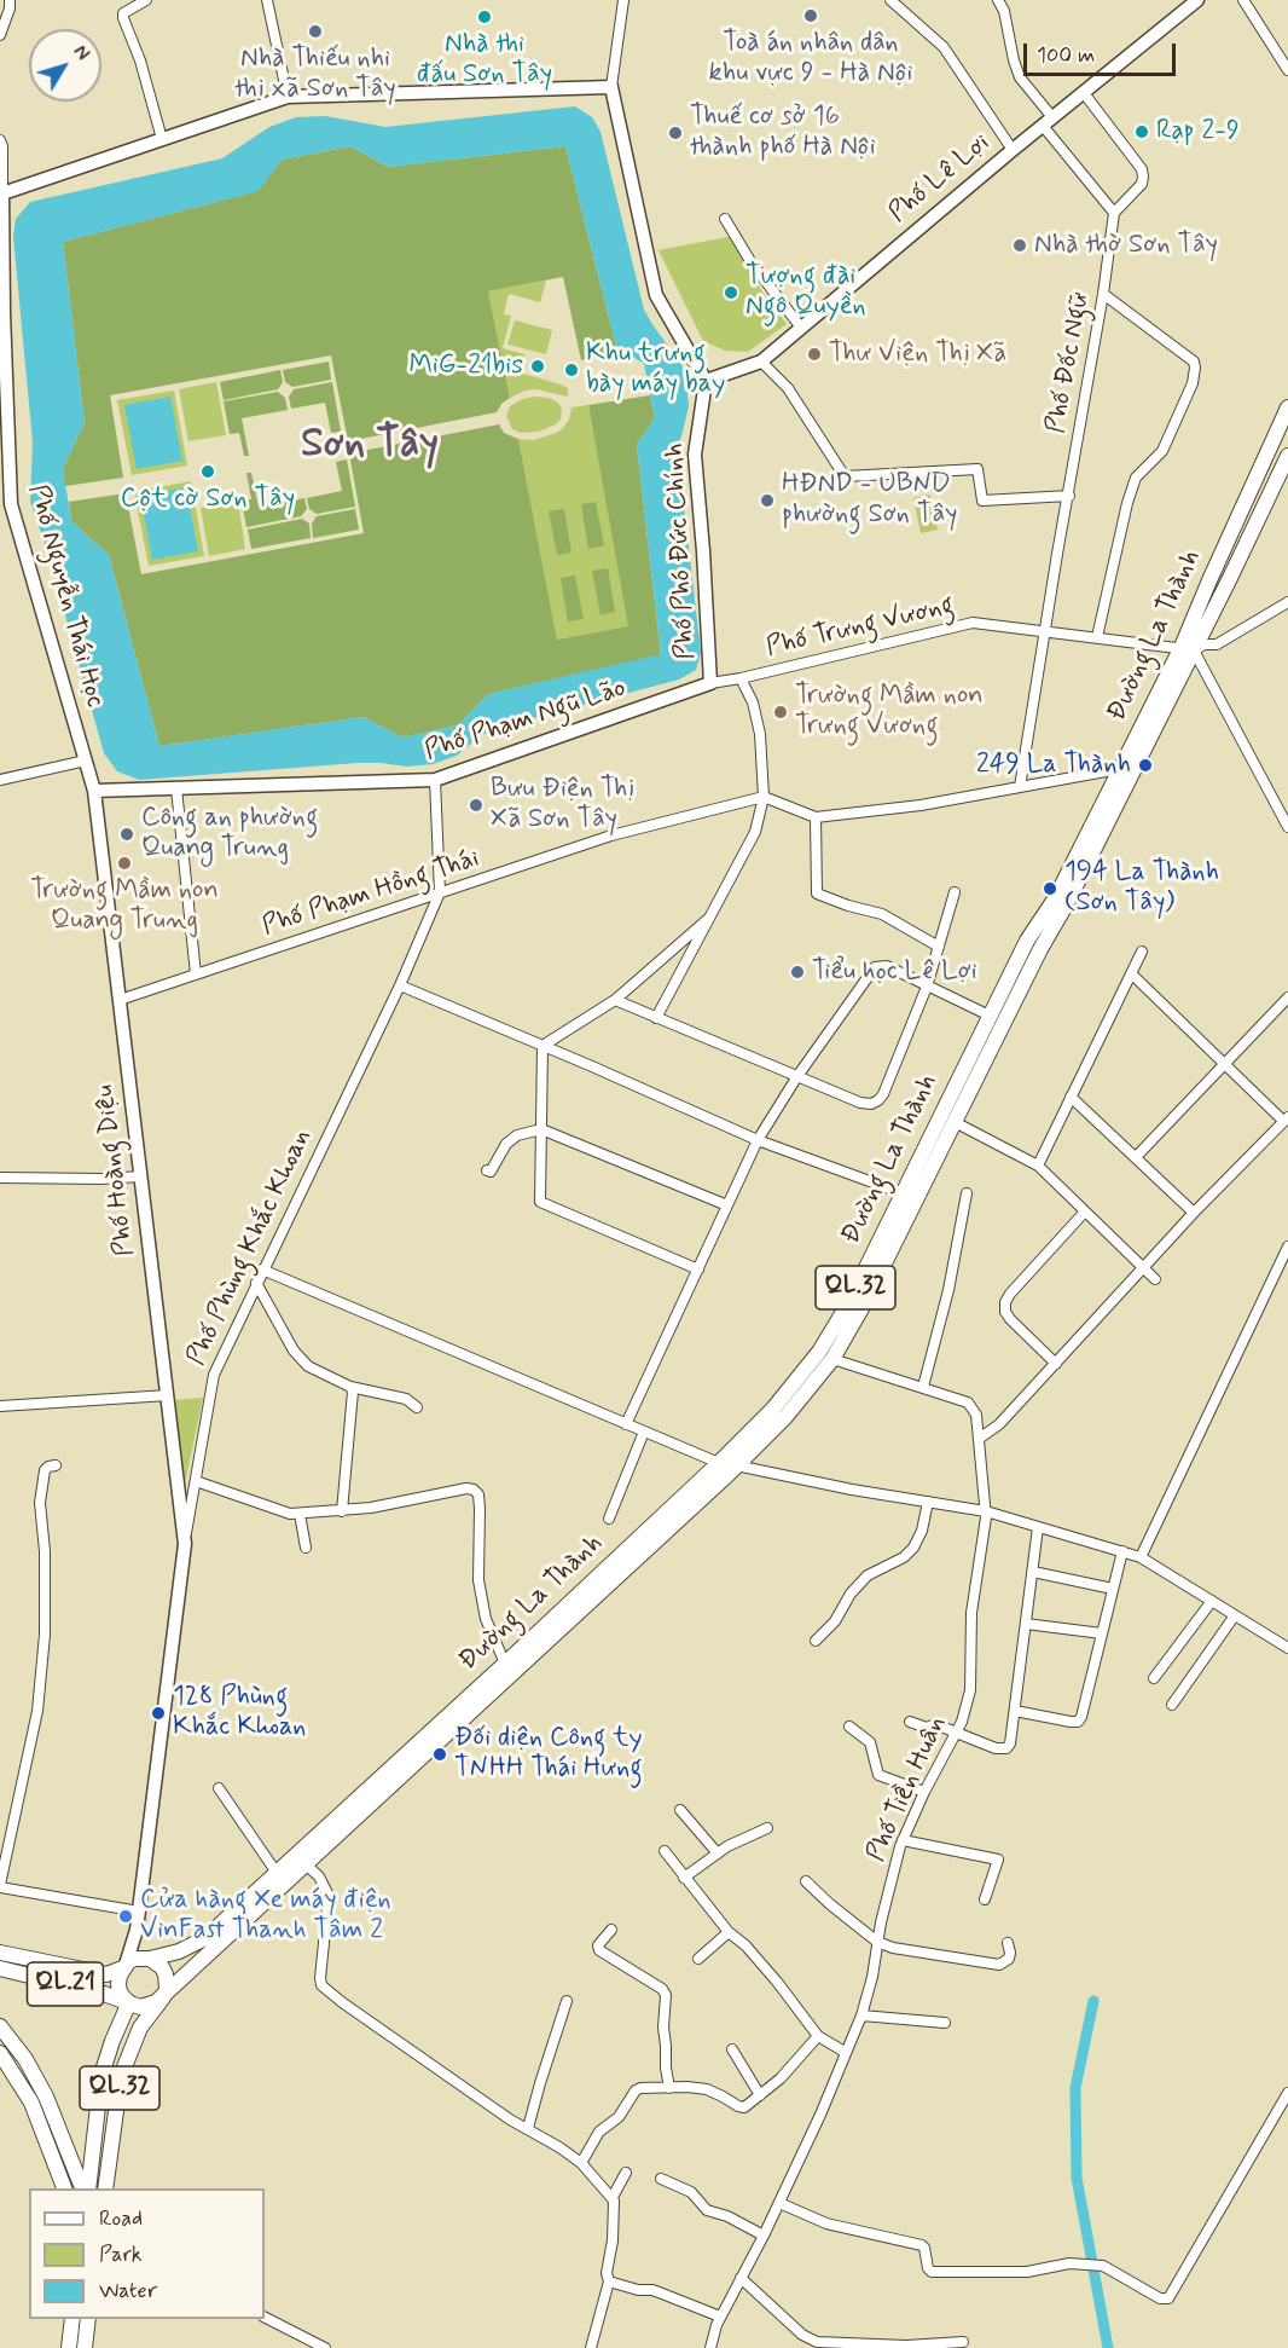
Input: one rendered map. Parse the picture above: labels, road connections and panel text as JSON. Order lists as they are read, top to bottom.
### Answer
{
  "streets": {
    "highway": ["Đường La Thành", "QL.32", "QL.21"],
    "main road": [
      "Phố Lê Lợi",
      "Phố Phó Đức Chính",
      "Phố Nguyễn Thái Học",
      "Phố Phạm Ngũ Lão",
      "Phố Hoàng Diệu"
    ],
    "street": [
      "Phố Đốc Ngữ",
      "Phố Trưng Vương",
      "Phố Phạm Hồng Thái",
      "Phố Phùng Khắc Khoan",
      "Phố Tiền Huân"
    ]
  },
  "crossings": [
    ["Phố Lê Lợi", "Phố Phó Đức Chính"],
    ["Phố Đốc Ngữ", "Phố Trưng Vương"],
    ["Phố Phó Đức Chính", "Phố Trưng Vương"],
    ["Phố Phó Đức Chính", "Phố Phạm Ngũ Lão"],
    ["Phố Nguyễn Thái Học", "Phố Phạm Ngũ Lão"],
    ["Phố Nguyễn Thái Học", "Phố Hoàng Diệu"],
    ["Phố Trưng Vương", "Đường La Thành"],
    ["Phố Trưng Vương", "Phố Phạm Ngũ Lão"],
    ["Đường La Thành", "QL.32"],
    ["Đường La Thành", "Phố Tiền Huân"],
    ["Đường La Thành", "QL.21"],
    ["Phố Phạm Ngũ Lão", "Phố Hoàng Diệu"],
    ["Phố Phạm Ngũ Lão", "Phố Phùng Khắc Khoan"],
    ["Phố Phạm Hồng Thái", "Phố Hoàng Diệu"],
    ["Phố Phạm Hồng Thái", "Phố Phùng Khắc Khoan"],
    ["Phố Hoàng Diệu", "Phố Phùng Khắc Khoan"],
    ["QL.32", "QL.21"]
  ],
  "districts": ["Sơn Tây"],
  "places": [
    "Toà án nhân dân khu vực 9 - Hà Nội",
    "Nhà thi đấu Sơn Tây",
    "Nhà Thiếu nhi thị xã Sơn Tây",
    "Rạp 2-9",
    "Thuế cơ sở 16 thành phố Hà Nội",
    "Nhà thờ Sơn Tây",
    "Tượng đài Ngô Quyền",
    "Thư Viện Thị Xã",
    "MiG-21bis",
    "Khu trưng bày máy bay",
    "Cột cờ Sơn Tây",
    "HĐND - UBND phường Sơn Tây",
    "Trường Mầm non Trưng Vương",
    "249 La Thành",
    "Bưu Điện Thị Xã Sơn Tây",
    "Công an phường Quang Trung",
    "Trường Mầm non Quang Trung",
    "194 La Thành (Sơn Tây)",
    "Tiểu học Lê Lợi",
    "128 Phùng Khắc Khoan",
    "Đối diện Công ty TNHH Thái Hưng",
    "Cửa hàng Xe máy điện VinFast Thanh Tâm 2"
  ],
  "legend": ["Road", "Park", "Water"],
  "scale_bar": "100 m",
  "north": "top right"
}
